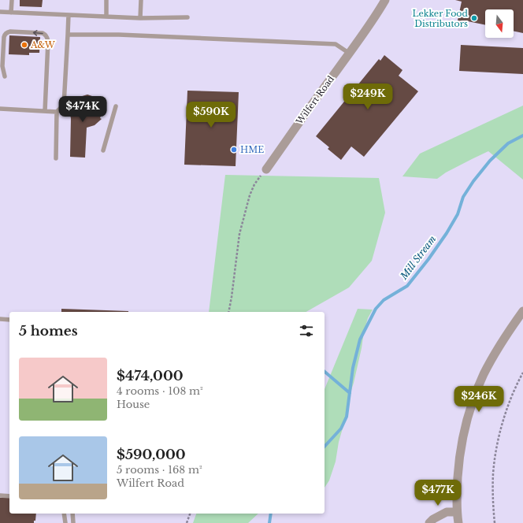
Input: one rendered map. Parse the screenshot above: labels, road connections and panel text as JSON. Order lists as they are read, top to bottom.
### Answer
{
  "streets": {
    "street": ["Wilfert Road"]
  },
  "water": ["Mill Stream"],
  "places": ["Lekker Food Distributors", "A&W", "HME"],
  "north": "bottom",
  "page": {
    "price": [
      "$249K",
      "$474K",
      "$590K",
      "$246K",
      "$477K"
    ],
    "heading": "5 homes",
    "list": [
      {
        "name": "$474,000",
        "note": "4 rooms · 108 m² · House"
      },
      {
        "name": "$590,000",
        "note": "5 rooms · 168 m² · Wilfert Road"
      }
    ]
  }
}
